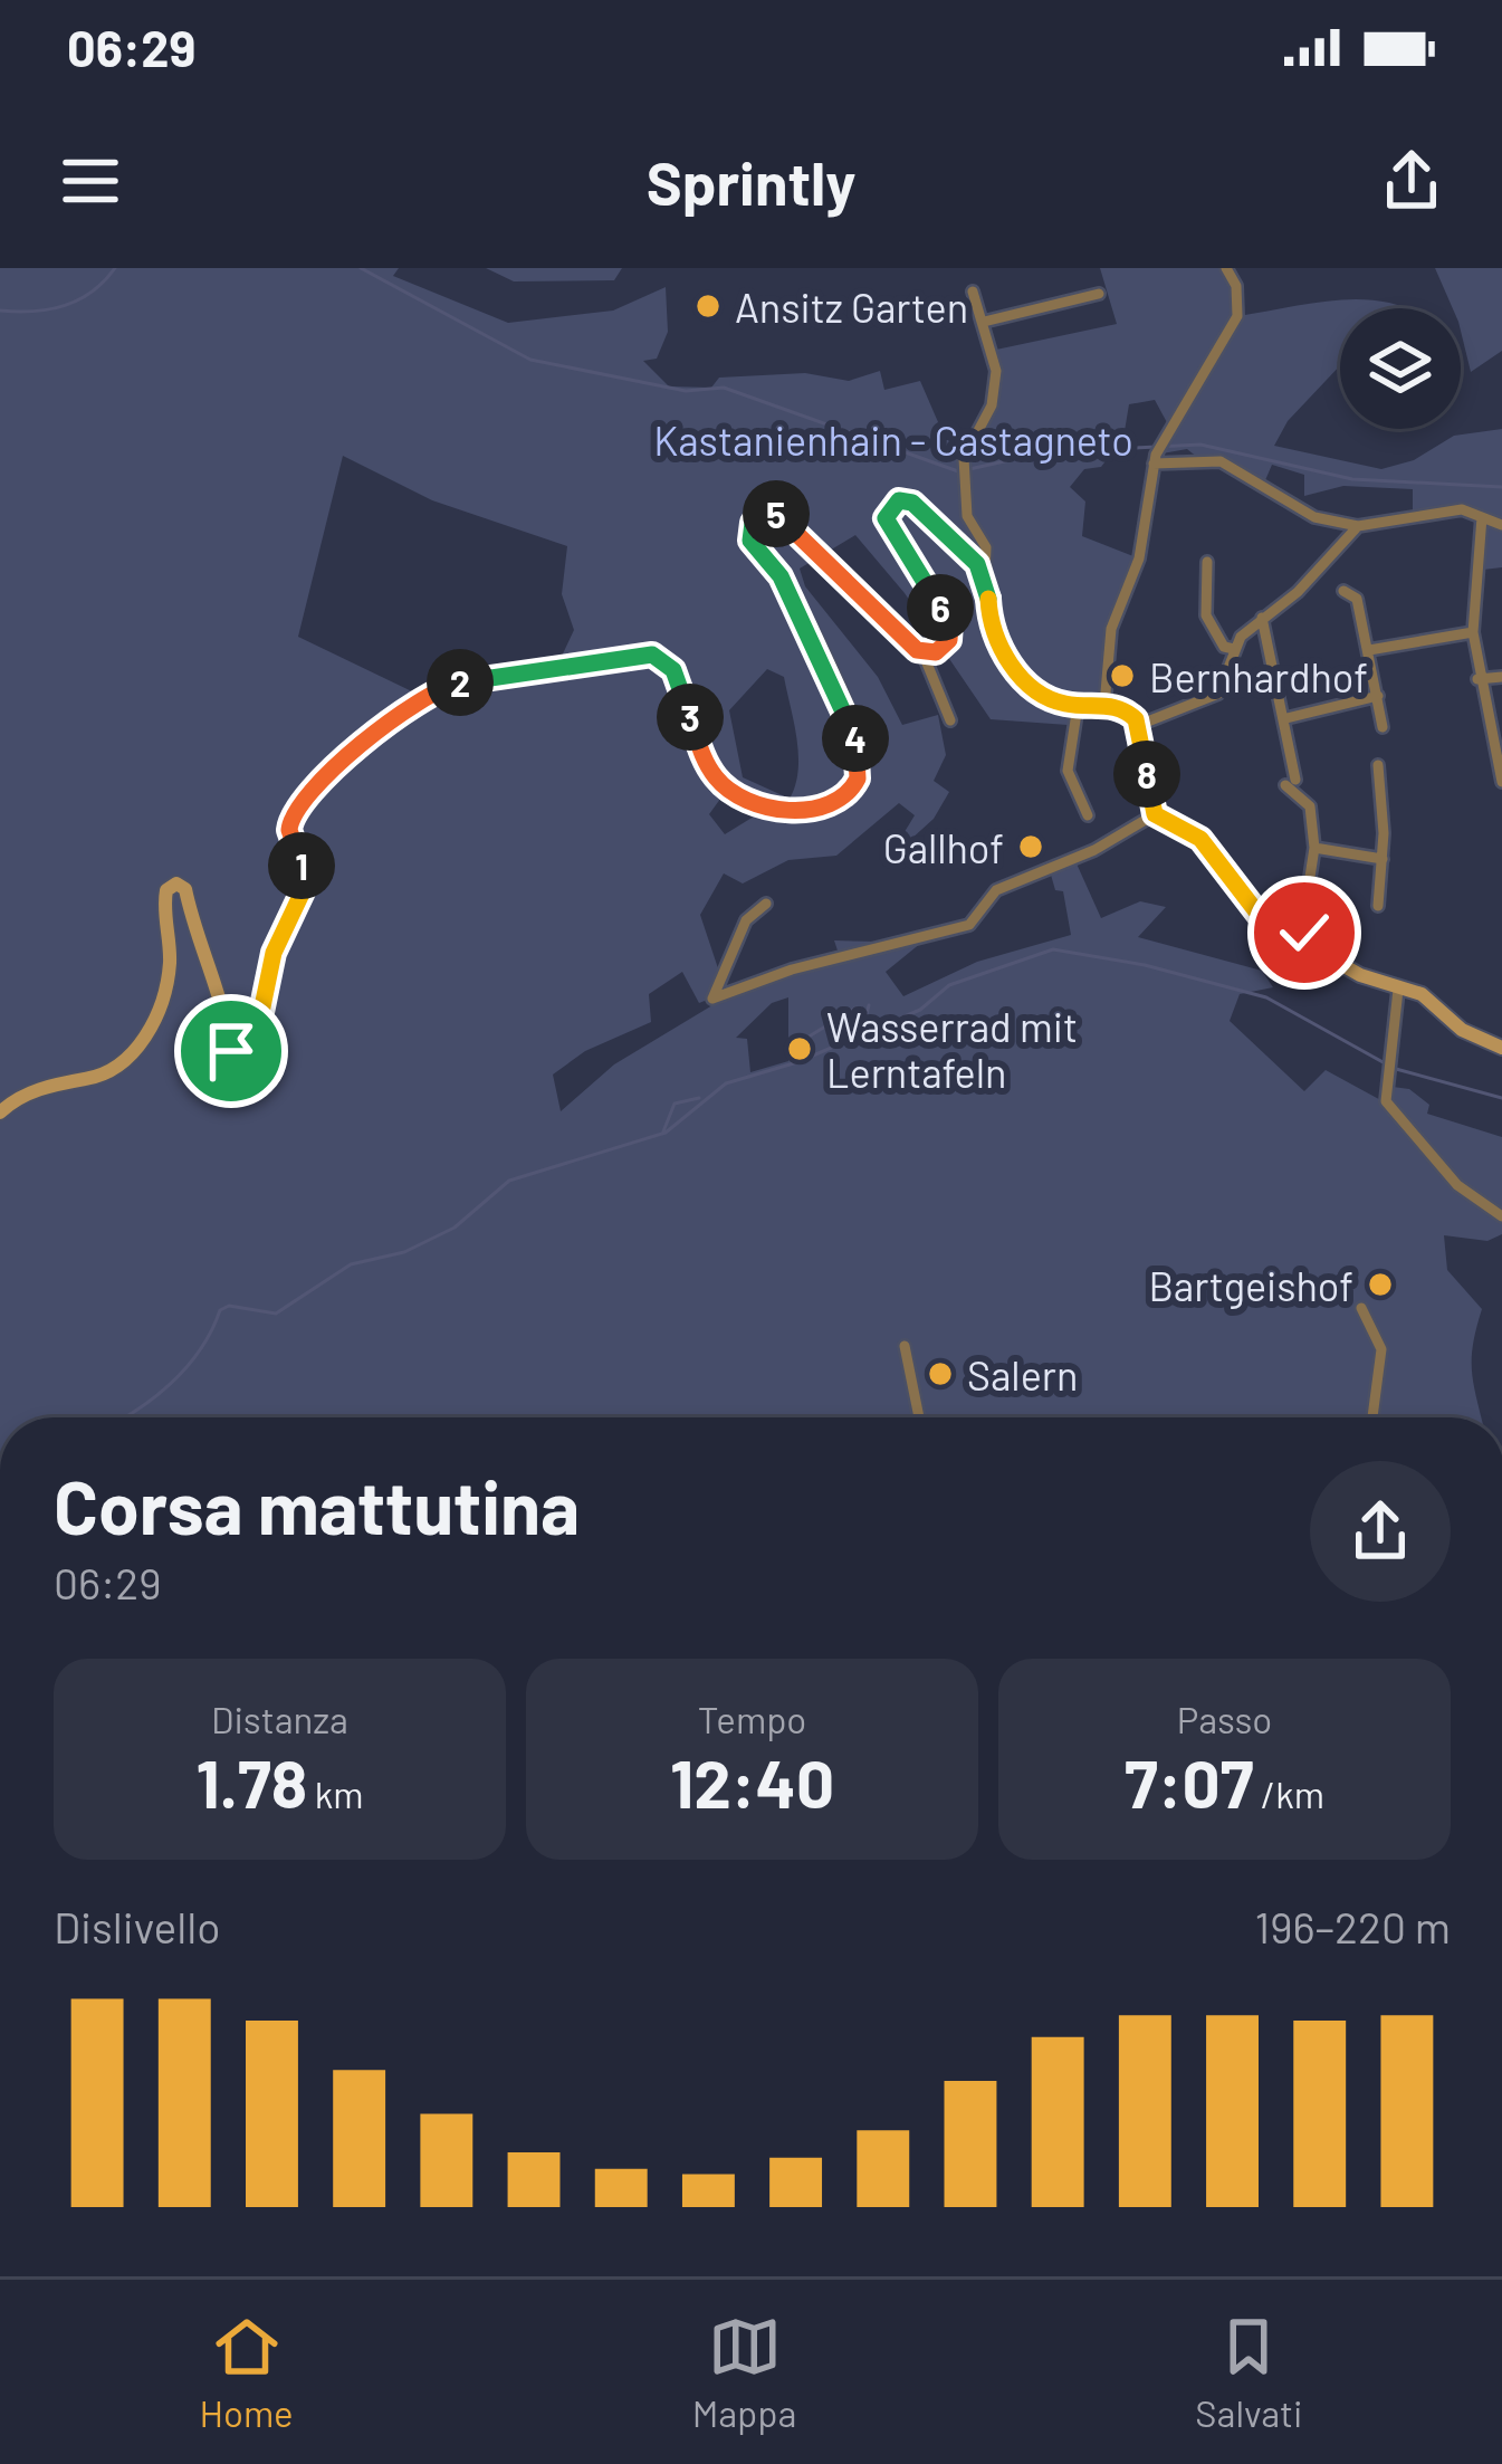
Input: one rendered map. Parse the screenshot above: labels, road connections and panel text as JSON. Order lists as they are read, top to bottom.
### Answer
{
  "parks": ["Kastanienhain - Castagneto"],
  "places": [
    "Ansitz Garten",
    "Bernhardhof",
    "Gallhof",
    "Wasserrad mit Lerntafeln",
    "Bartgeishof",
    "Salern"
  ],
  "page": {
    "status": "06:29",
    "header": "Sprintly",
    "pins": [
      "5",
      "6",
      "2",
      "3",
      "4",
      "8",
      "1"
    ],
    "heading": ["Corsa mattutina", "06:29"],
    "stats": [
      ["Distanza", "1.78 km"],
      ["Tempo", "12:40"],
      ["Passo", "7:07 /km"]
    ],
    "chart": ["Dislivello", "196–220 m"],
    "tabs": ["Home", "Mappa", "Salvati"]
  }
}
